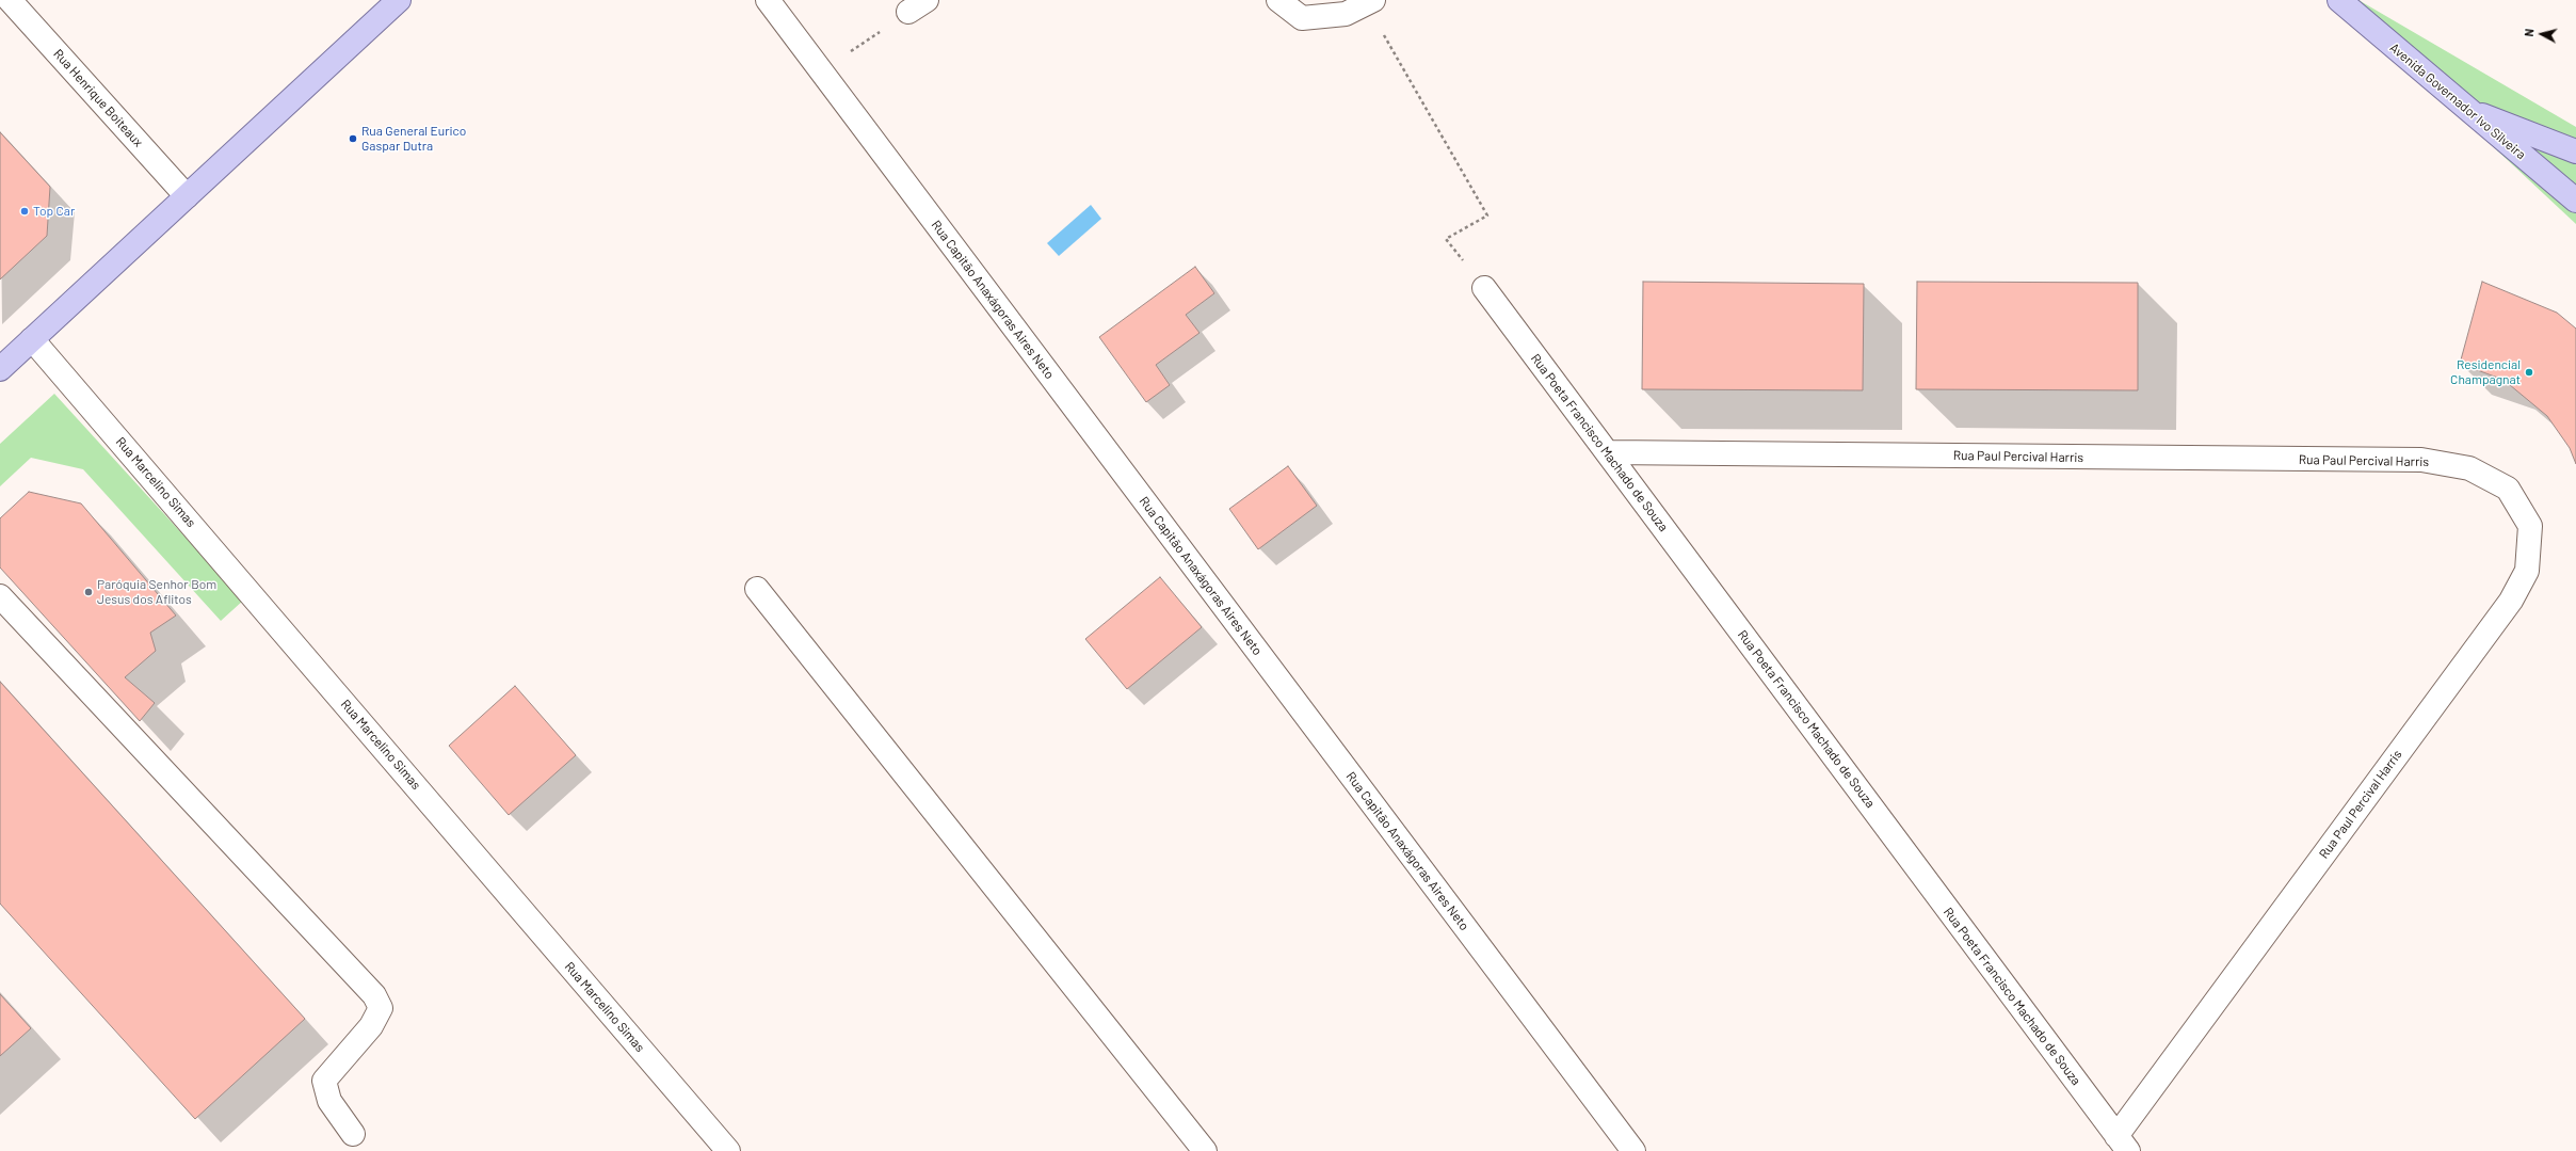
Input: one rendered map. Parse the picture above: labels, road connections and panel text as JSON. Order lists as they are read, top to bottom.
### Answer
{
  "streets": {
    "main road": ["Avenida Governador Ivo Silveira"],
    "street": [
      "Rua Henrique Boiteaux",
      "Rua Capitão Anaxágoras Aires Neto",
      "Rua Poeta Francisco Machado de Souza",
      "Rua Paul Percival Harris",
      "Rua Marcelino Simas"
    ]
  },
  "crossings": [
    ["Rua Poeta Francisco Machado de Souza", "Rua Paul Percival Harris"]
  ],
  "places": [
    "Rua General Eurico Gaspar Dutra",
    "Top Car",
    "Residencial Champagnat",
    "Paróquia Senhor Bom Jesus dos Aflitos"
  ],
  "north": "left"
}
